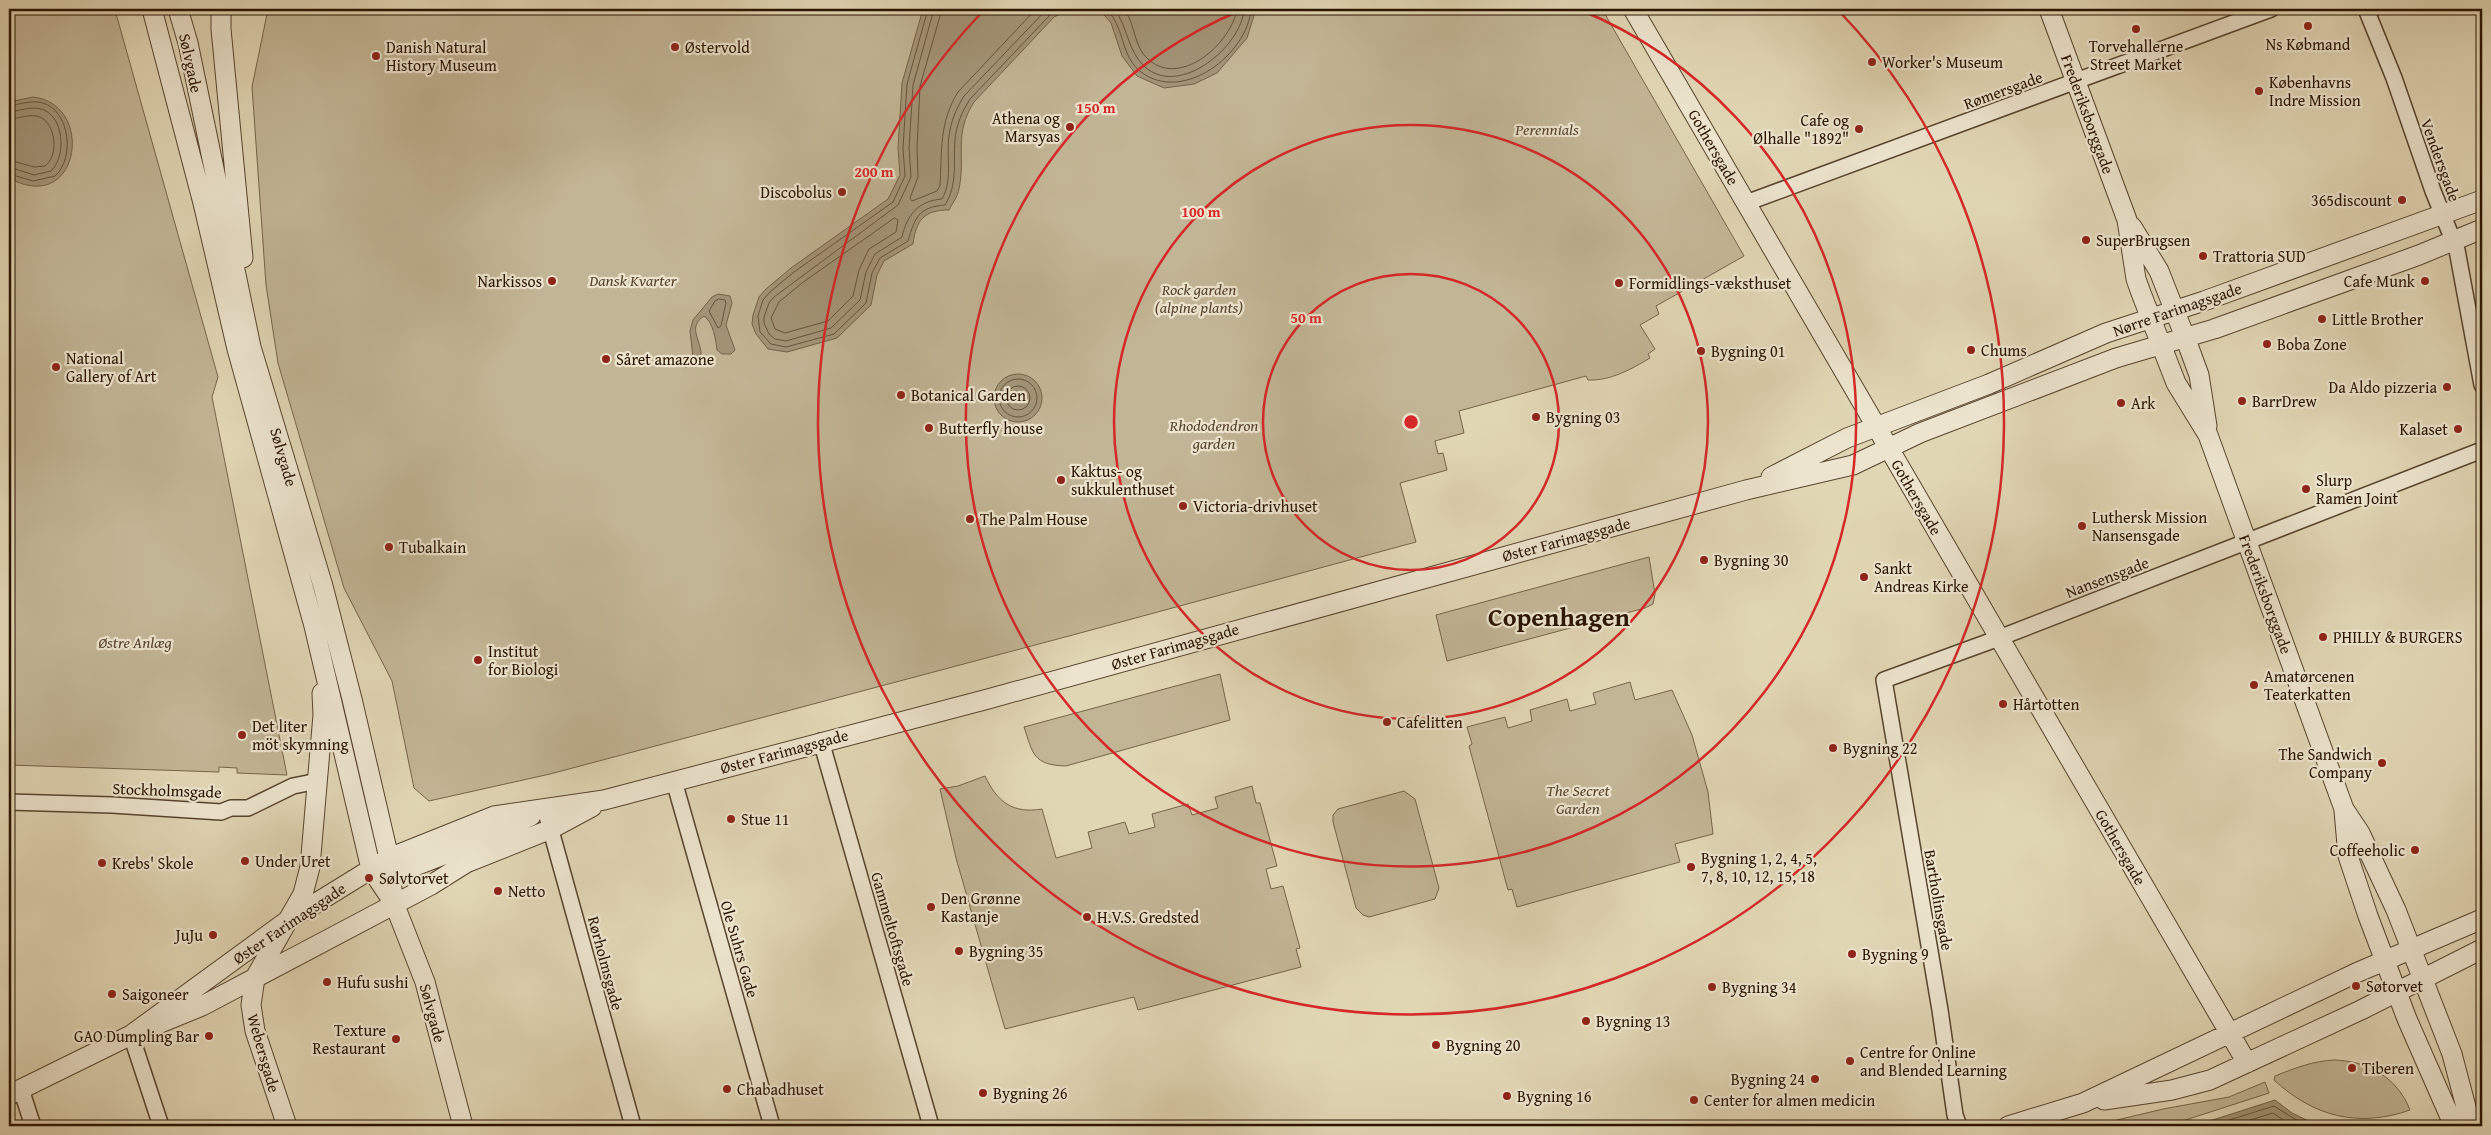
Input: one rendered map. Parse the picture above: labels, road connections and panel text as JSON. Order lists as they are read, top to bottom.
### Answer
{
  "streets": {
    "street": [
      "Sølvgade",
      "Rømersgade",
      "Frederiksborggade",
      "Gothersgade",
      "Vendersgade",
      "Nørre Farimagsgade",
      "Øster Farimagsgade",
      "Nansensgade",
      "Stockholmsgade",
      "Bartholinsgade",
      "Gammeltoftsgade",
      "Ole Suhrs Gade",
      "Rørholmsgade",
      "Webersgade"
    ]
  },
  "crossings": [
    ["Sølvgade", "Øster Farimagsgade"],
    ["Sølvgade", "Stockholmsgade"],
    ["Sølvgade", "Webersgade"],
    ["Rømersgade", "Frederiksborggade"],
    ["Rømersgade", "Gothersgade"],
    ["Frederiksborggade", "Nørre Farimagsgade"],
    ["Frederiksborggade", "Nansensgade"],
    ["Gothersgade", "Nørre Farimagsgade"],
    ["Gothersgade", "Øster Farimagsgade"],
    ["Gothersgade", "Nansensgade"],
    ["Vendersgade", "Nørre Farimagsgade"],
    ["Nørre Farimagsgade", "Øster Farimagsgade"],
    ["Øster Farimagsgade", "Gammeltoftsgade"],
    ["Øster Farimagsgade", "Ole Suhrs Gade"],
    ["Øster Farimagsgade", "Rørholmsgade"],
    ["Øster Farimagsgade", "Webersgade"],
    ["Nansensgade", "Bartholinsgade"]
  ],
  "districts": ["Copenhagen"],
  "parks": [
    "Perennials",
    "Dansk Kvarter",
    "Rock garden (alpine plants)",
    "Rhododendron garden",
    "Østre Anlæg",
    "The Secret Garden"
  ],
  "places": [
    "Ns Købmand",
    "Torvehallerne Street Market",
    "Østervold",
    "Danish Natural History Museum",
    "Worker's Museum",
    "Københavns Indre Mission",
    "Athena og Marsyas",
    "Cafe og Ølhalle \"1892\"",
    "Discobolus",
    "365discount",
    "SuperBrugsen",
    "Trattoria SUD",
    "Narkissos",
    "Cafe Munk",
    "Formidlings-væksthuset",
    "Little Brother",
    "Boba Zone",
    "Chums",
    "Bygning 01",
    "Såret amazone",
    "National Gallery of Art",
    "Da Aldo pizzeria",
    "Botanical Garden",
    "BarrDrew",
    "Ark",
    "Bygning 03",
    "Butterfly house",
    "Kalaset",
    "Kaktus- og sukkulenthuset",
    "Slurp Ramen Joint",
    "Victoria-drivhuset",
    "The Palm House",
    "Luthersk Mission Nansensgade",
    "Tubalkain",
    "Bygning 30",
    "Sankt Andreas Kirke",
    "PHILLY & BURGERS",
    "Institut for Biologi",
    "Amatørcenen Teaterkatten",
    "Hårtotten",
    "Cafelitten",
    "Det liter möt skymning",
    "Bygning 22",
    "The Sandwich Company",
    "Stue 11",
    "Coffeeholic",
    "Under Uret",
    "Krebs' Skole",
    "Bygning 1, 2, 4, 5, 7, 8, 10, 12, 15, 18",
    "Sølvtorvet",
    "Netto",
    "Den Grønne Kastanje",
    "H.V.S. Gredsted",
    "JuJu",
    "Bygning 35",
    "Bygning 9",
    "Hufu sushi",
    "Søtorvet",
    "Bygning 34",
    "Saigoneer",
    "Bygning 13",
    "GAO Dumpling Bar",
    "Texture Restaurant",
    "Bygning 20",
    "Centre for Online and Blended Learning",
    "Tiberen",
    "Bygning 24",
    "Chabadhuset",
    "Bygning 26",
    "Bygning 16",
    "Center for almen medicin"
  ],
  "rings": [
    "150 m",
    "200 m",
    "100 m",
    "50 m"
  ]
}
